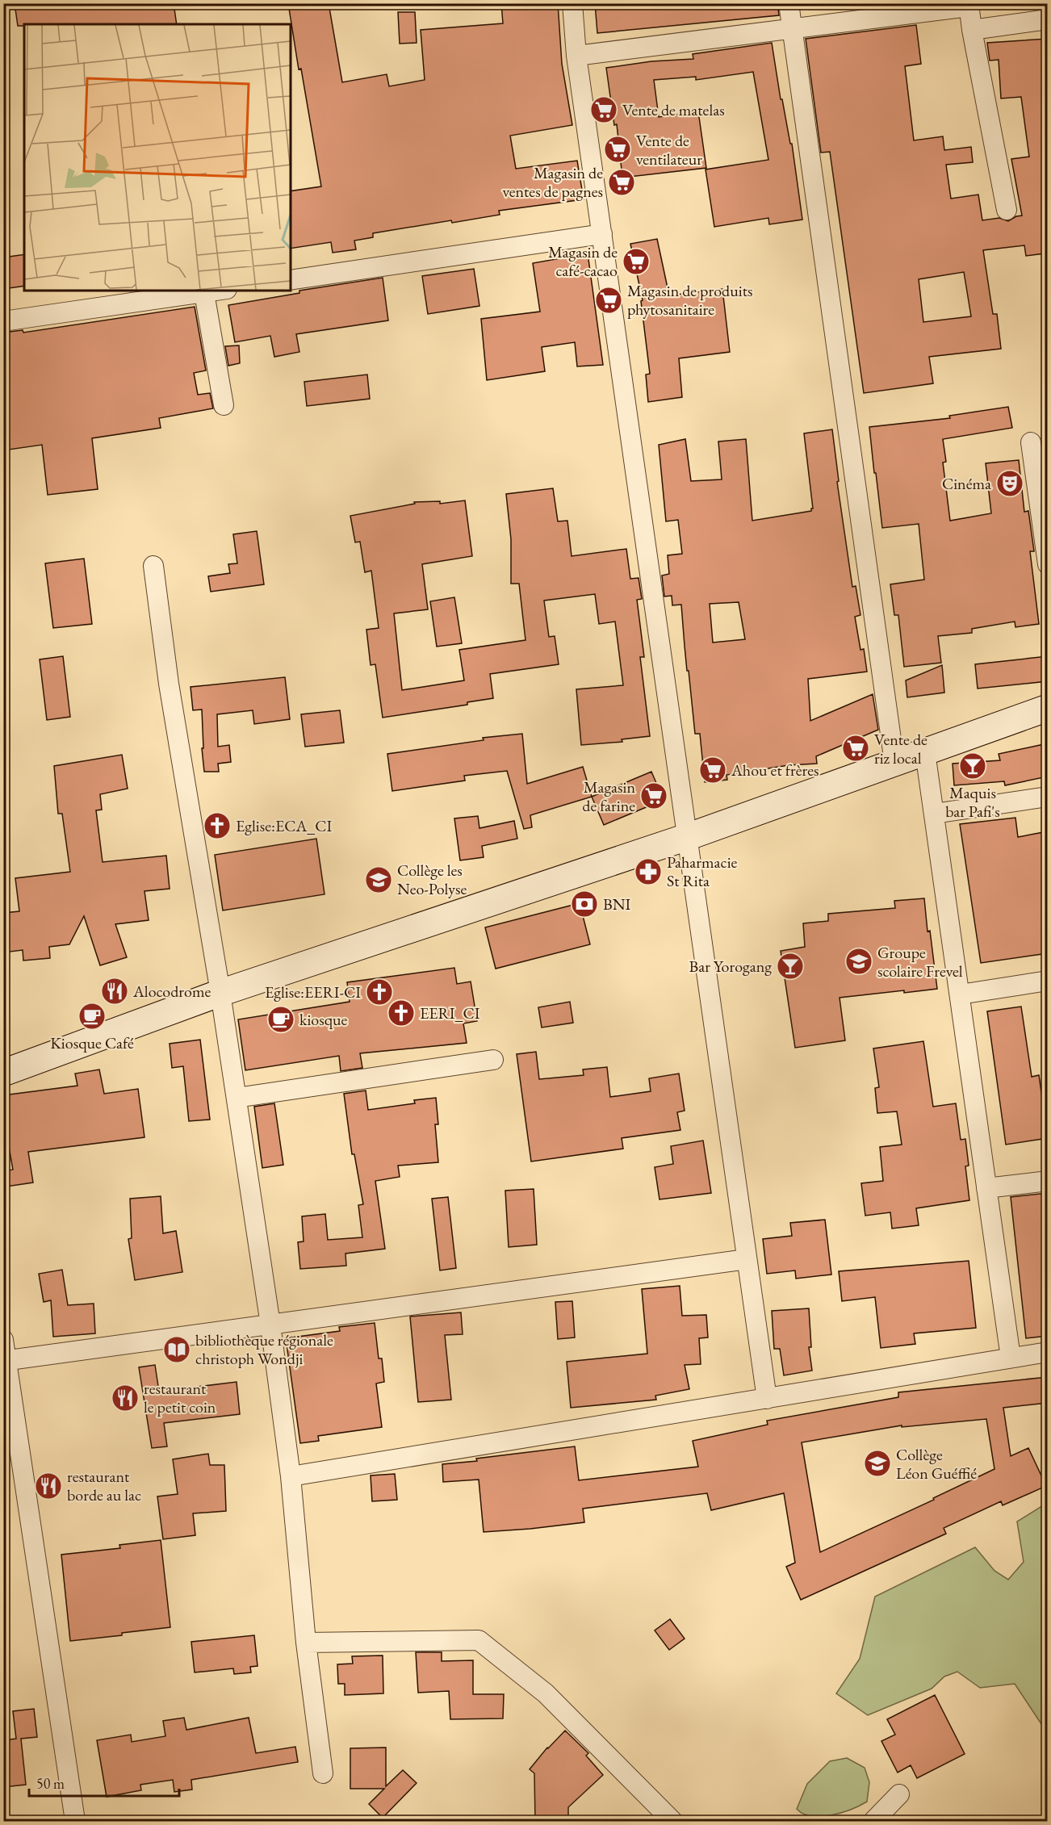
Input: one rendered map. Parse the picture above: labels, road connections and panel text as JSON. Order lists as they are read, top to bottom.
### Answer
{
  "places": {
    "supermarket": [
      "Vente de matelas",
      "Vente de ventilateur",
      "Magasin de ventes de pagnes",
      "Magasin de café-cacao",
      "Magasin de produits phytosanitaire",
      "Vente de riz local",
      "Ahou et frères",
      "Magasin de farine"
    ],
    "theatre": ["Cinéma"],
    "bar": ["Maquis bar Pafi's", "Bar Yorogang"],
    "church": ["Eglise:ECA_CI", "Eglise:EERI-CI", "EERI_CI"],
    "pharmacy": ["Paharmacie St Rita"],
    "school or university": ["Collège les Neo-Polyse", "Groupe scolaire Frevel", "Collège Léon Guéffié"],
    "bank": ["BNI"],
    "restaurant": ["Alocodrome", "restaurant le petit coin", "restaurant borde au lac"],
    "cafe": ["Kiosque Café", "kiosque"],
    "library": ["bibliothèque régionale christoph Wondji"]
  },
  "scale_bar": "50 m"
}
